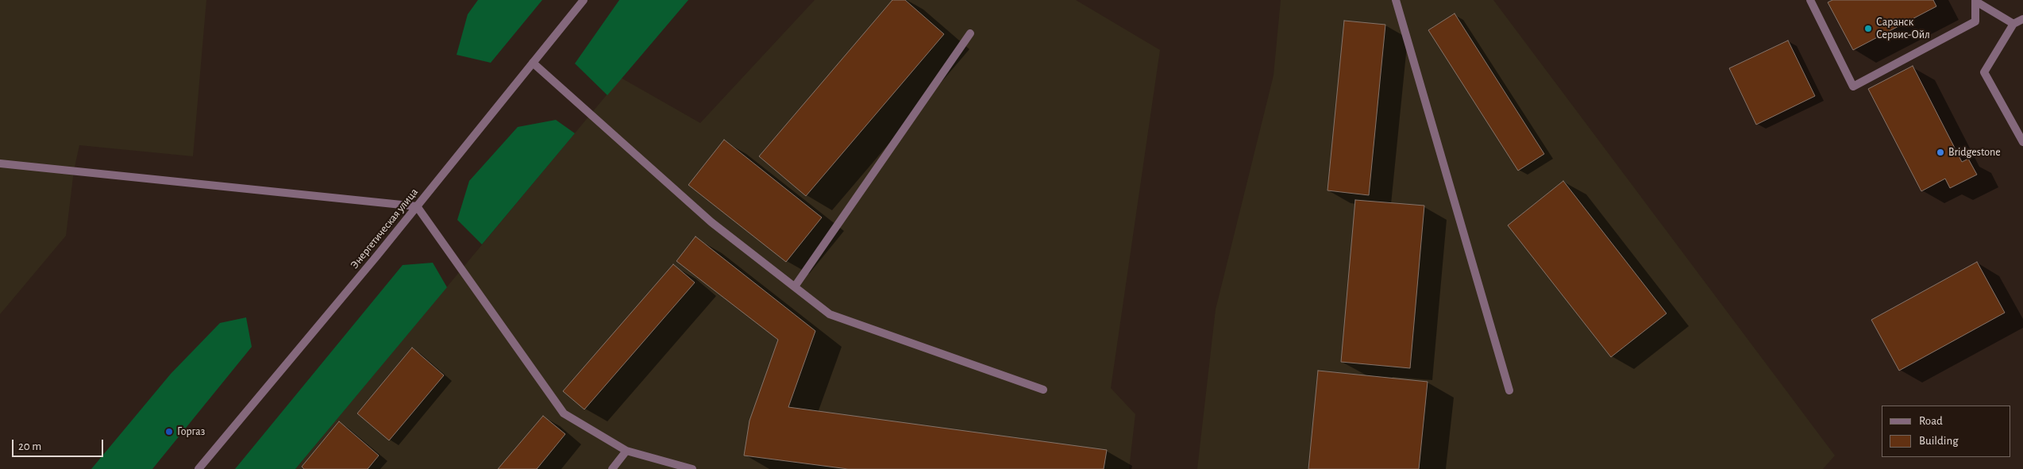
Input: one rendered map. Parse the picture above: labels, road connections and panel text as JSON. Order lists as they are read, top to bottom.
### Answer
{
  "streets": {
    "street": ["Энергетическая улица"]
  },
  "places": ["Саранск Сервис-Ойл", "Bridgestone", "Горгаз"],
  "legend": ["Road", "Building"],
  "scale_bar": "20 m"
}
